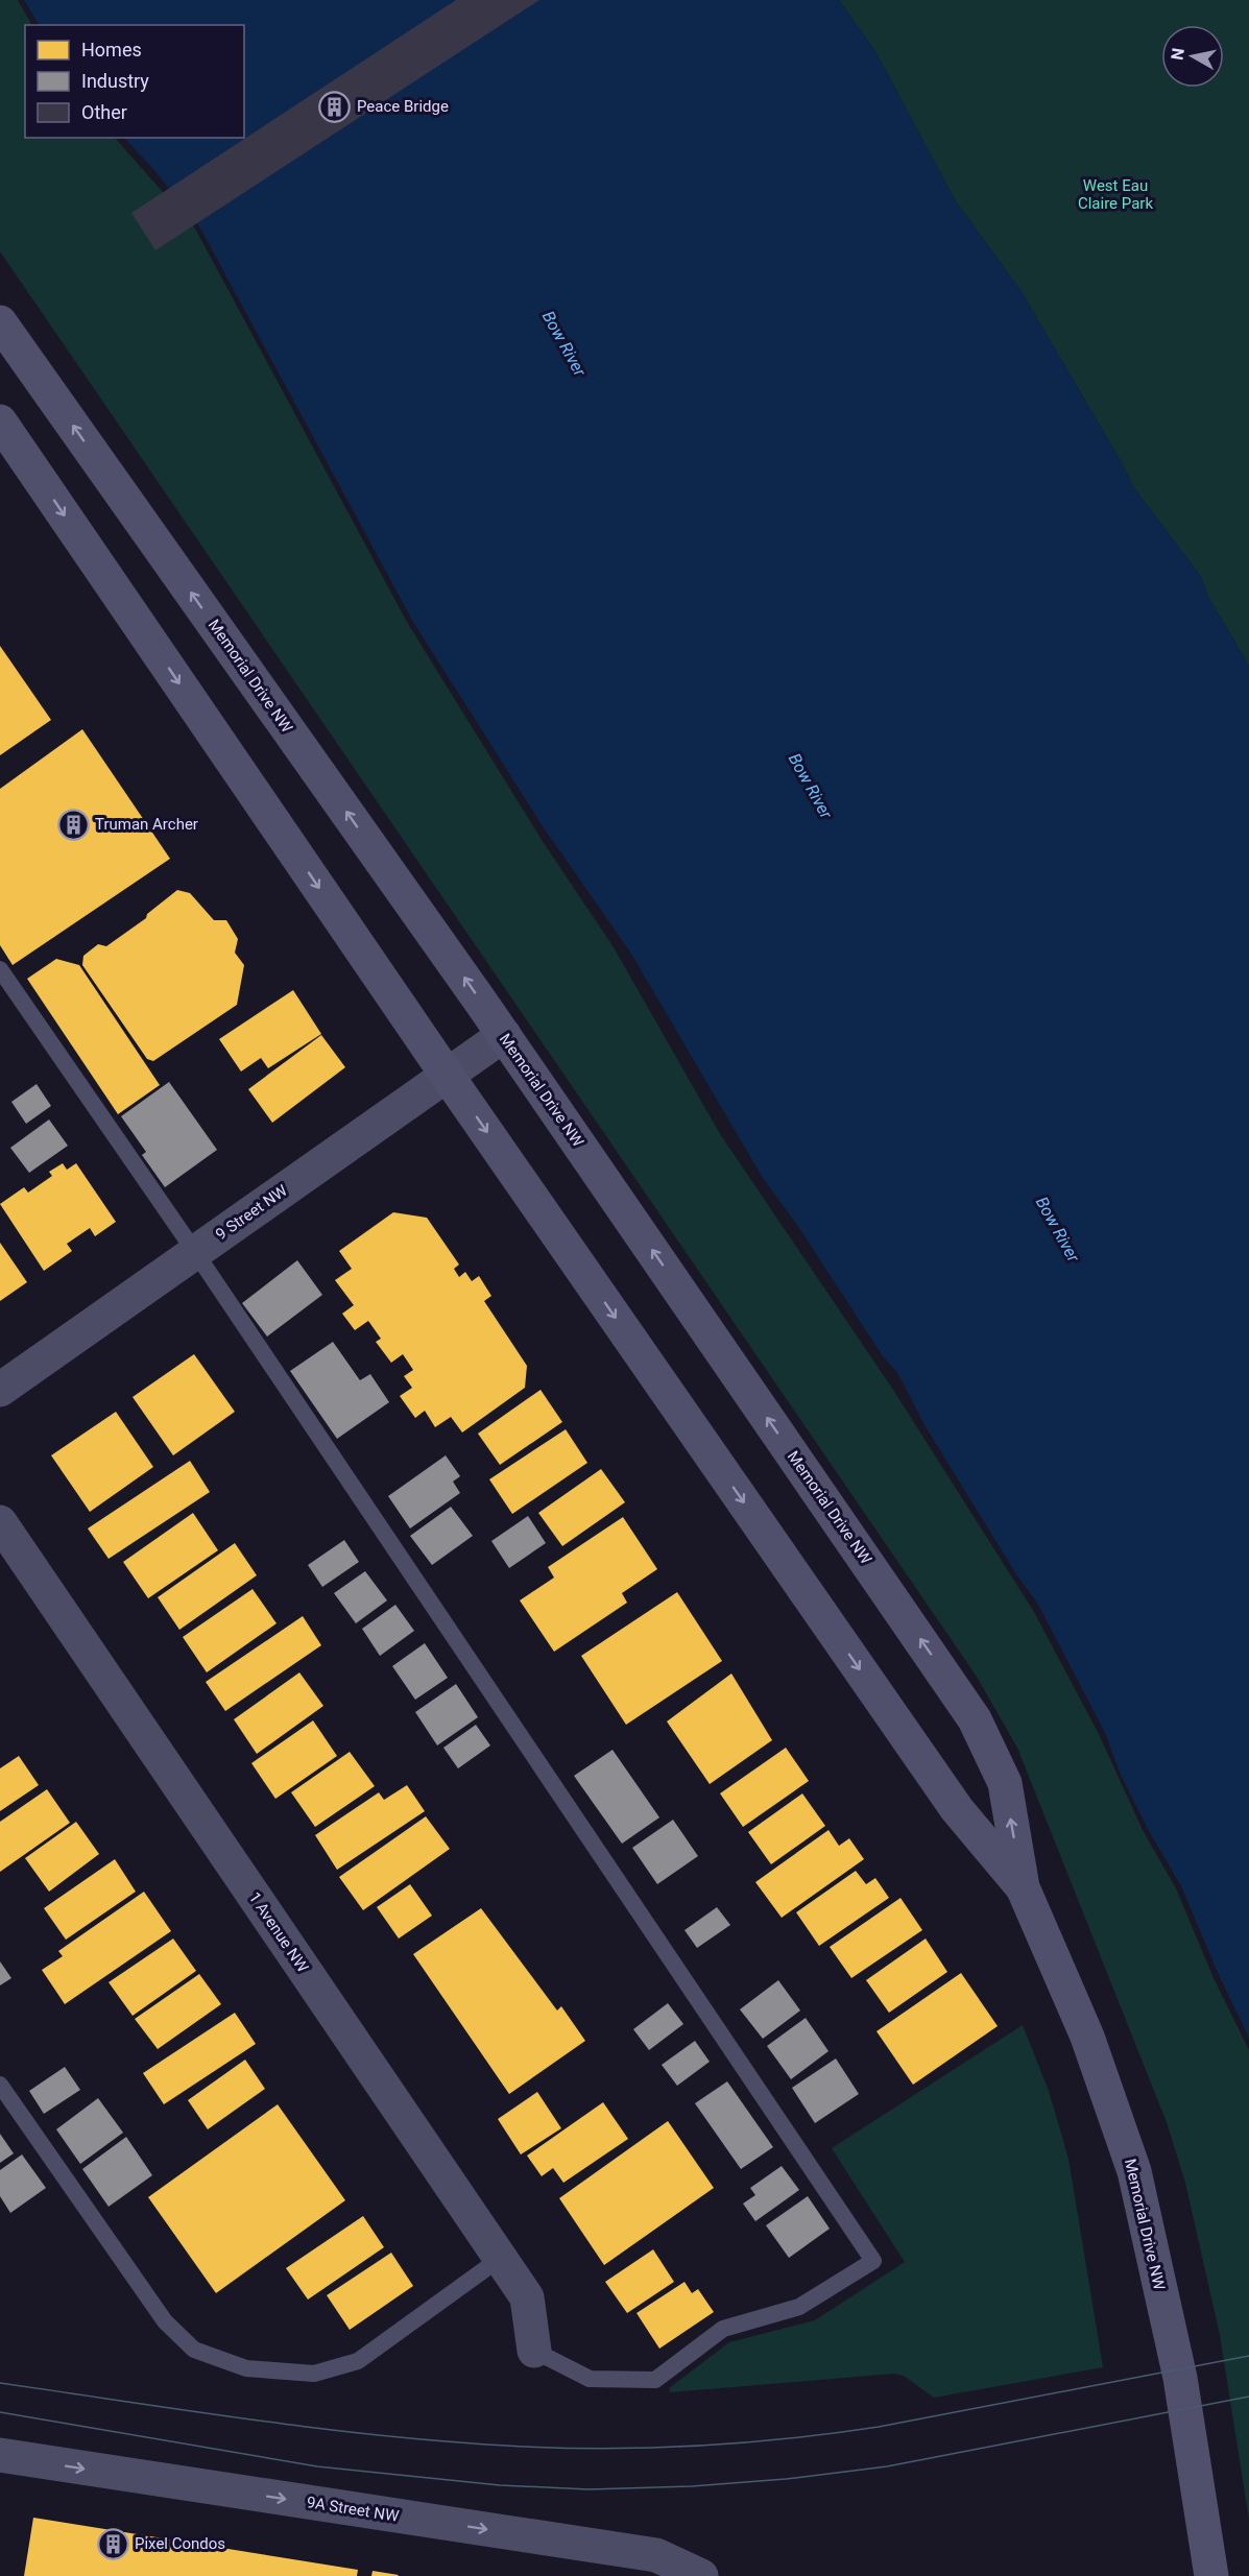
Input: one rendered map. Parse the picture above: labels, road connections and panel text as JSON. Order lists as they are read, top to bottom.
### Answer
{
  "streets": {
    "main road": ["Memorial Drive NW"],
    "street": ["9 Street NW", "1 Avenue NW", "9A Street NW"]
  },
  "crossings": [
    ["Memorial Drive NW", "9 Street NW"]
  ],
  "one_way": ["9A Street NW"],
  "water": ["Bow River"],
  "parks": ["West Eau Claire Park"],
  "places": {
    "building": ["Peace Bridge", "Truman Archer", "Pixel Condos"]
  },
  "legend": ["Homes", "Industry", "Other"],
  "north": "left"
}
